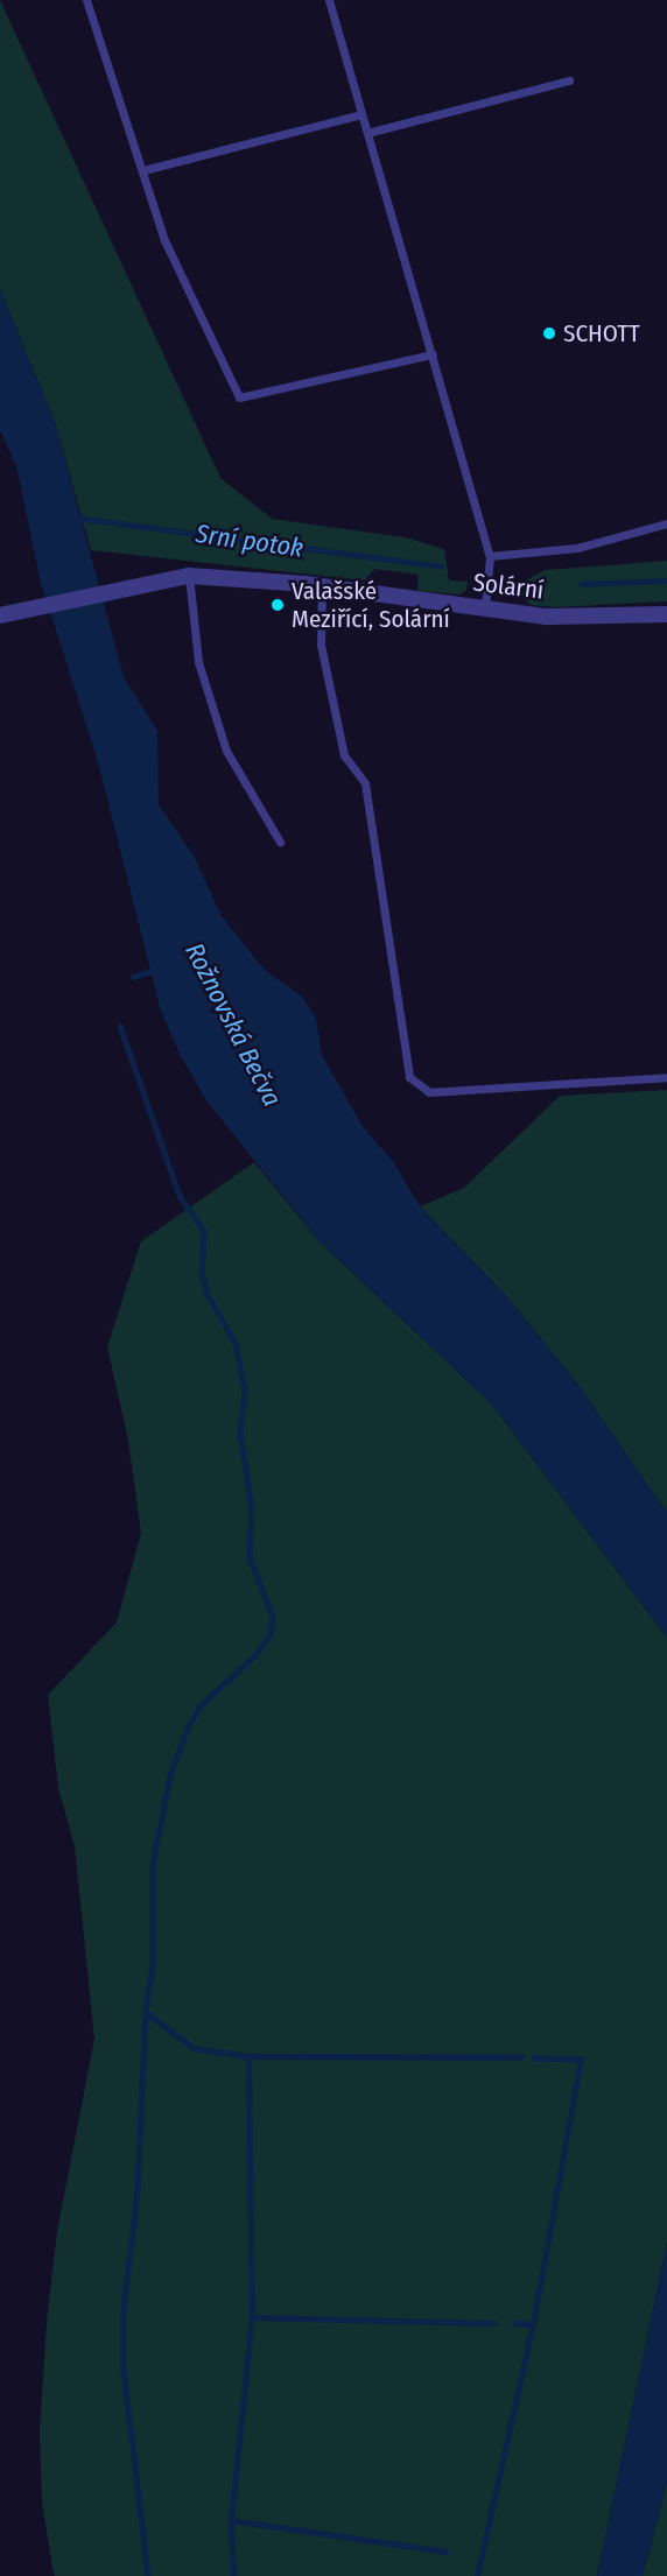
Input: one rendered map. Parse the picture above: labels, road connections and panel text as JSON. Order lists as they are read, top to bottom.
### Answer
{
  "streets": {
    "street": ["Solární"]
  },
  "water": ["Srní potok", "Rožnovská Bečva"],
  "places": ["SCHOTT", "Valašské Meziřící, Solární"]
}
